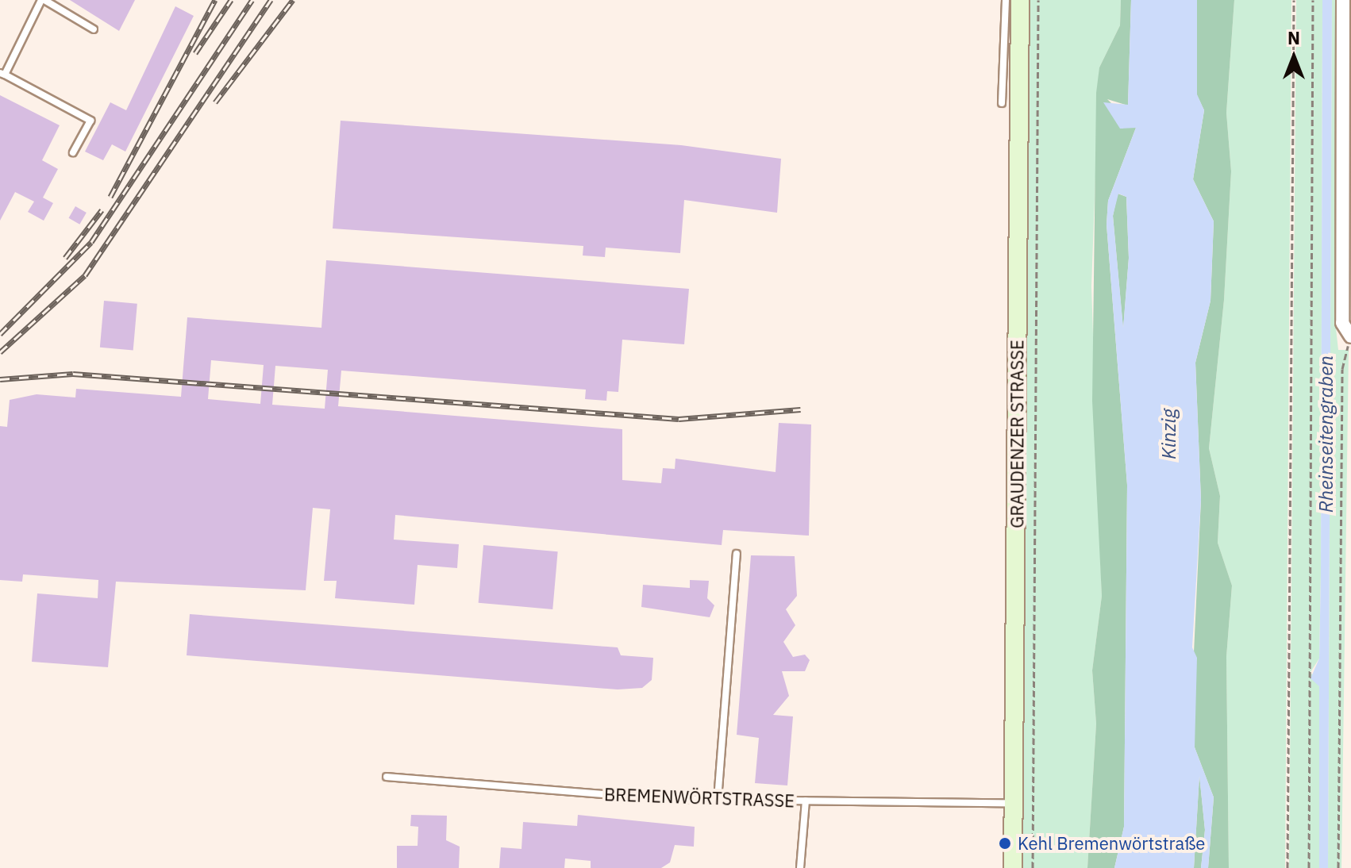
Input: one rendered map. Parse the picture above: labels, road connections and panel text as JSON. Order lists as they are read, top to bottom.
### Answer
{
  "streets": {
    "street": ["GRAUDENZER STRASSE"],
    "lane": ["BREMENWÖRTSTRASSE"]
  },
  "crossings": [
    ["GRAUDENZER STRASSE", "BREMENWÖRTSTRASSE"]
  ],
  "water": ["Kinzig", "Rheinseitengraben"],
  "places": ["Kehl Bremenwörtstraße"],
  "north": "top"
}
